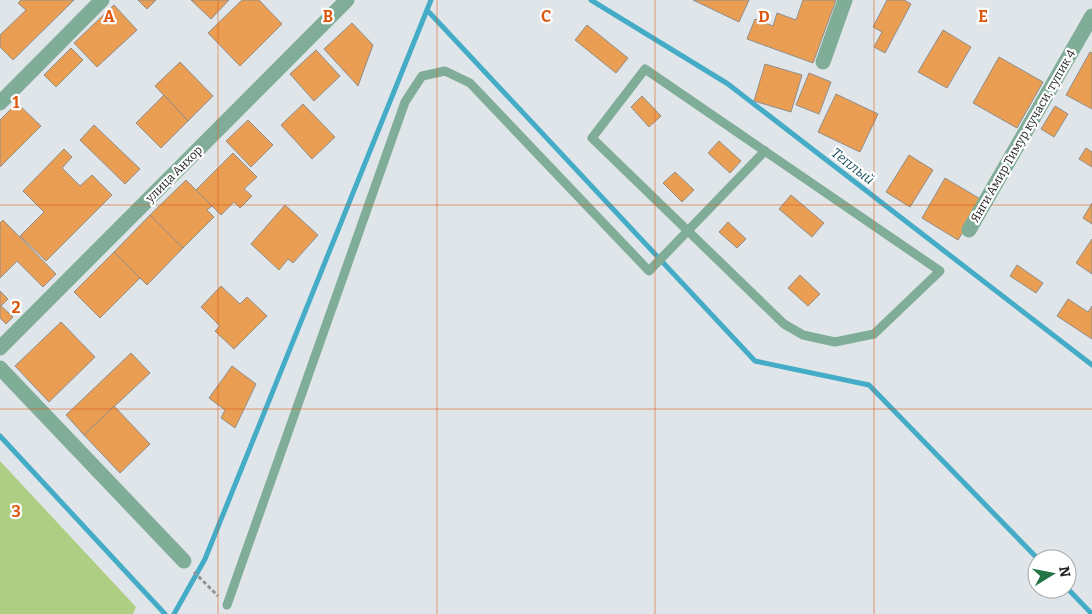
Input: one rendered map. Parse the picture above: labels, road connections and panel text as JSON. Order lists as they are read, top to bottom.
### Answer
{
  "streets": {
    "street": ["Янги Амир Тимур кучаси, тупик 4", "улица Анхор"]
  },
  "water": ["Теплый"],
  "north": "right",
  "grid": {
    "columns": [
      "A",
      "B",
      "C",
      "D",
      "E"
    ],
    "rows": ["1", "2", "3"]
  }
}
